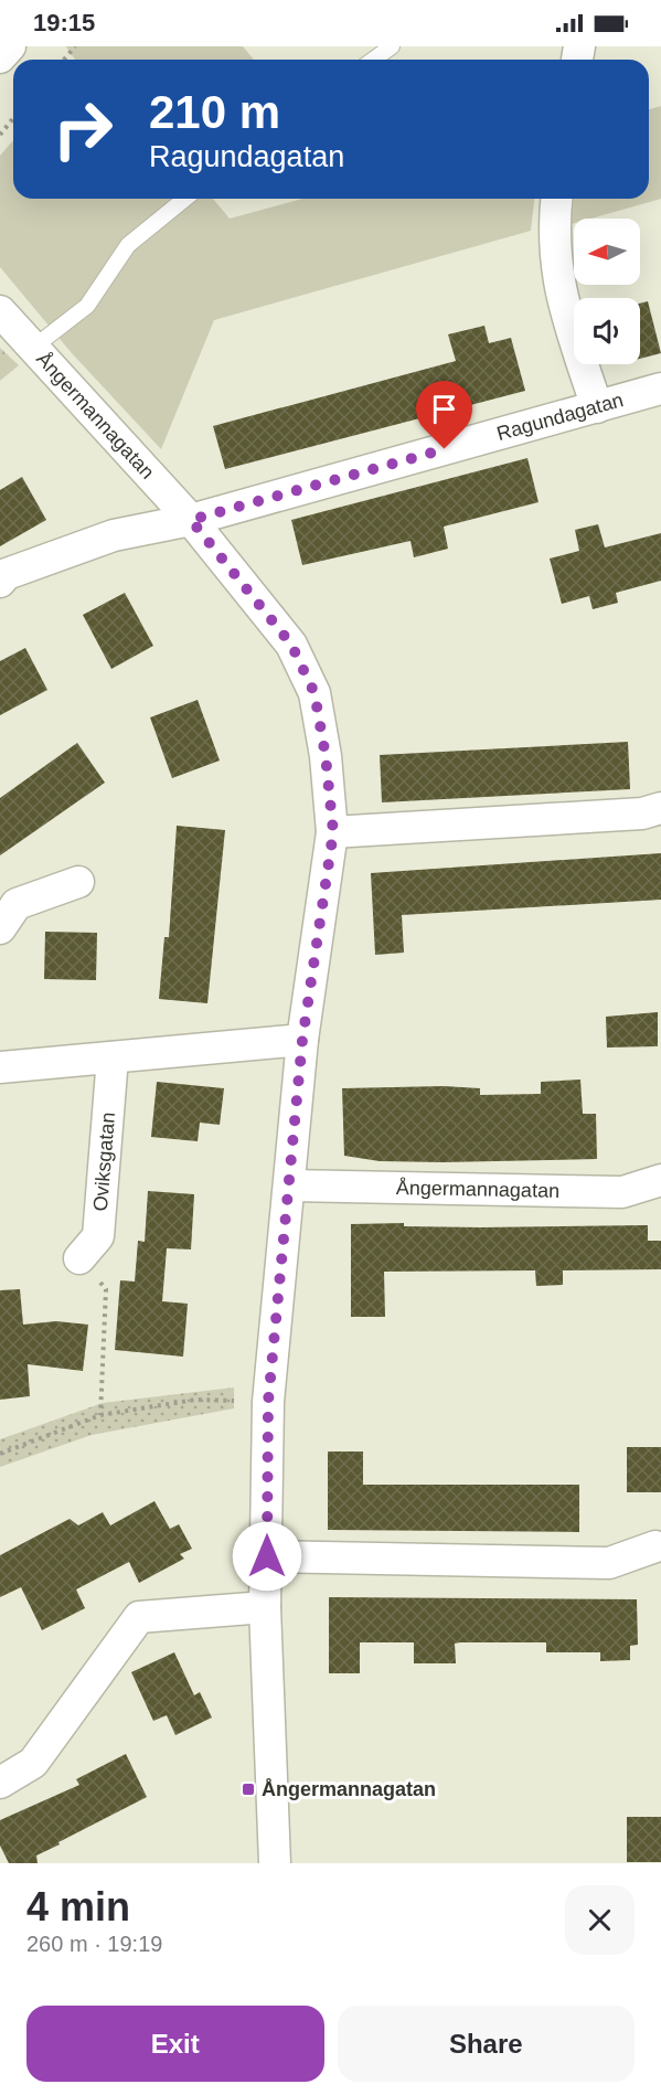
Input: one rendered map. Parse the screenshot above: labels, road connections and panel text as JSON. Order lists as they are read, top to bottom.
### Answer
{
  "streets": {
    "street": ["Ångermannagatan", "Ragundagatan", "Oviksgatan"]
  },
  "crossings": [
    ["Ångermannagatan", "Ragundagatan"]
  ],
  "places": {
    "transit": ["Ångermannagatan"]
  },
  "north": "left",
  "page": {
    "status": "19:15",
    "turn": ["210 m", "Ragundagatan"],
    "heading": ["4 min", "260 m · 19:19"],
    "buttons": ["Exit", "Share"]
  }
}
